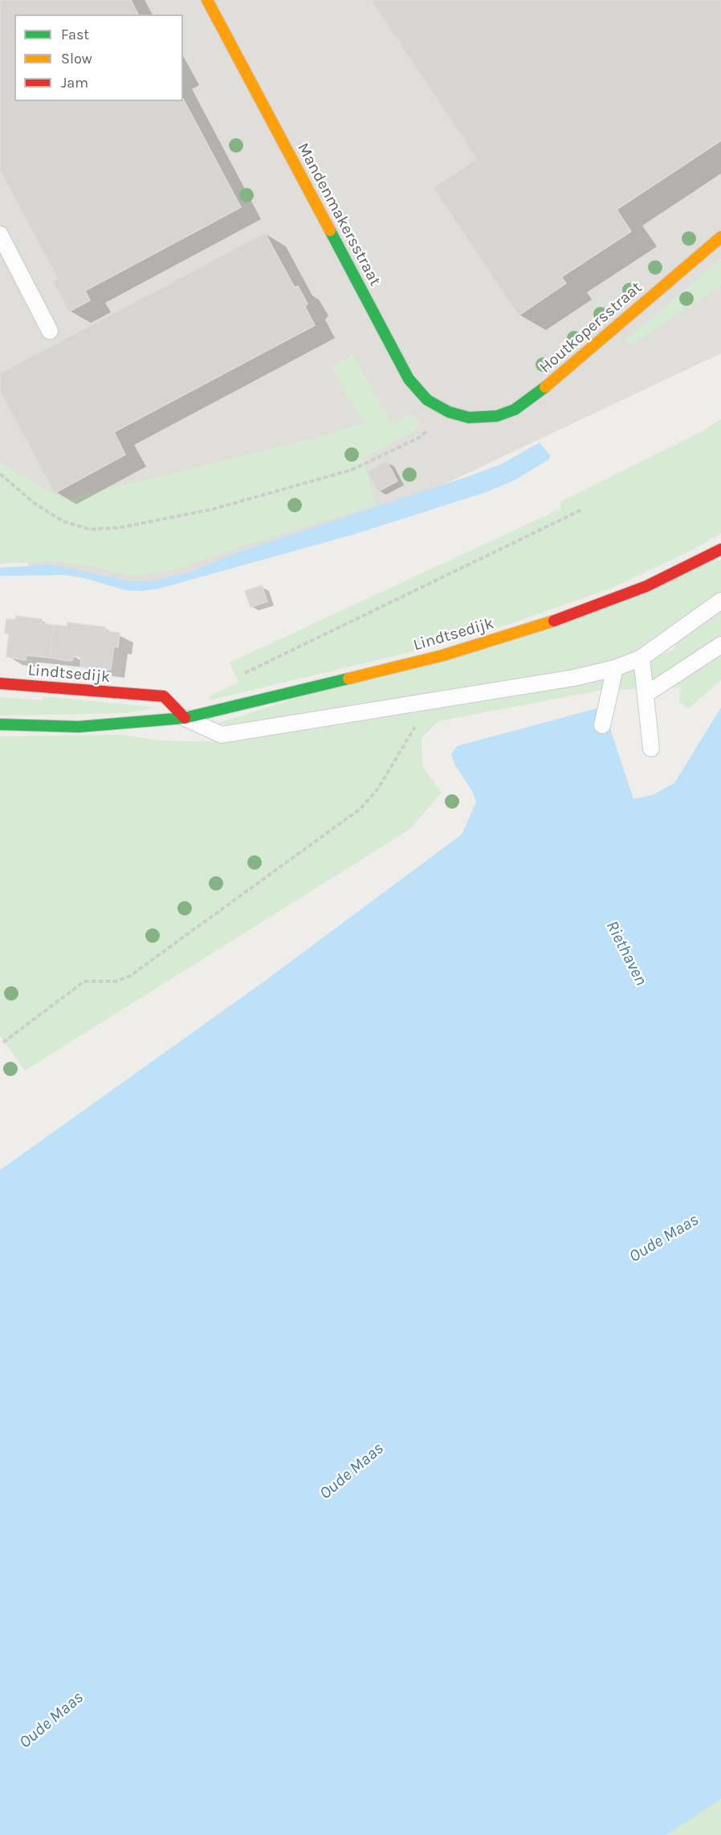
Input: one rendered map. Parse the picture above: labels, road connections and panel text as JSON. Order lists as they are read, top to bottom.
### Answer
{
  "streets": {
    "street": ["Mandenmakersstraat", "Houtkopersstraat", "Lindtsedijk"]
  },
  "crossings": [
    ["Mandenmakersstraat", "Houtkopersstraat"]
  ],
  "water": ["Riethaven", "Oude Maas"],
  "legend": ["Fast", "Slow", "Jam"]
}
